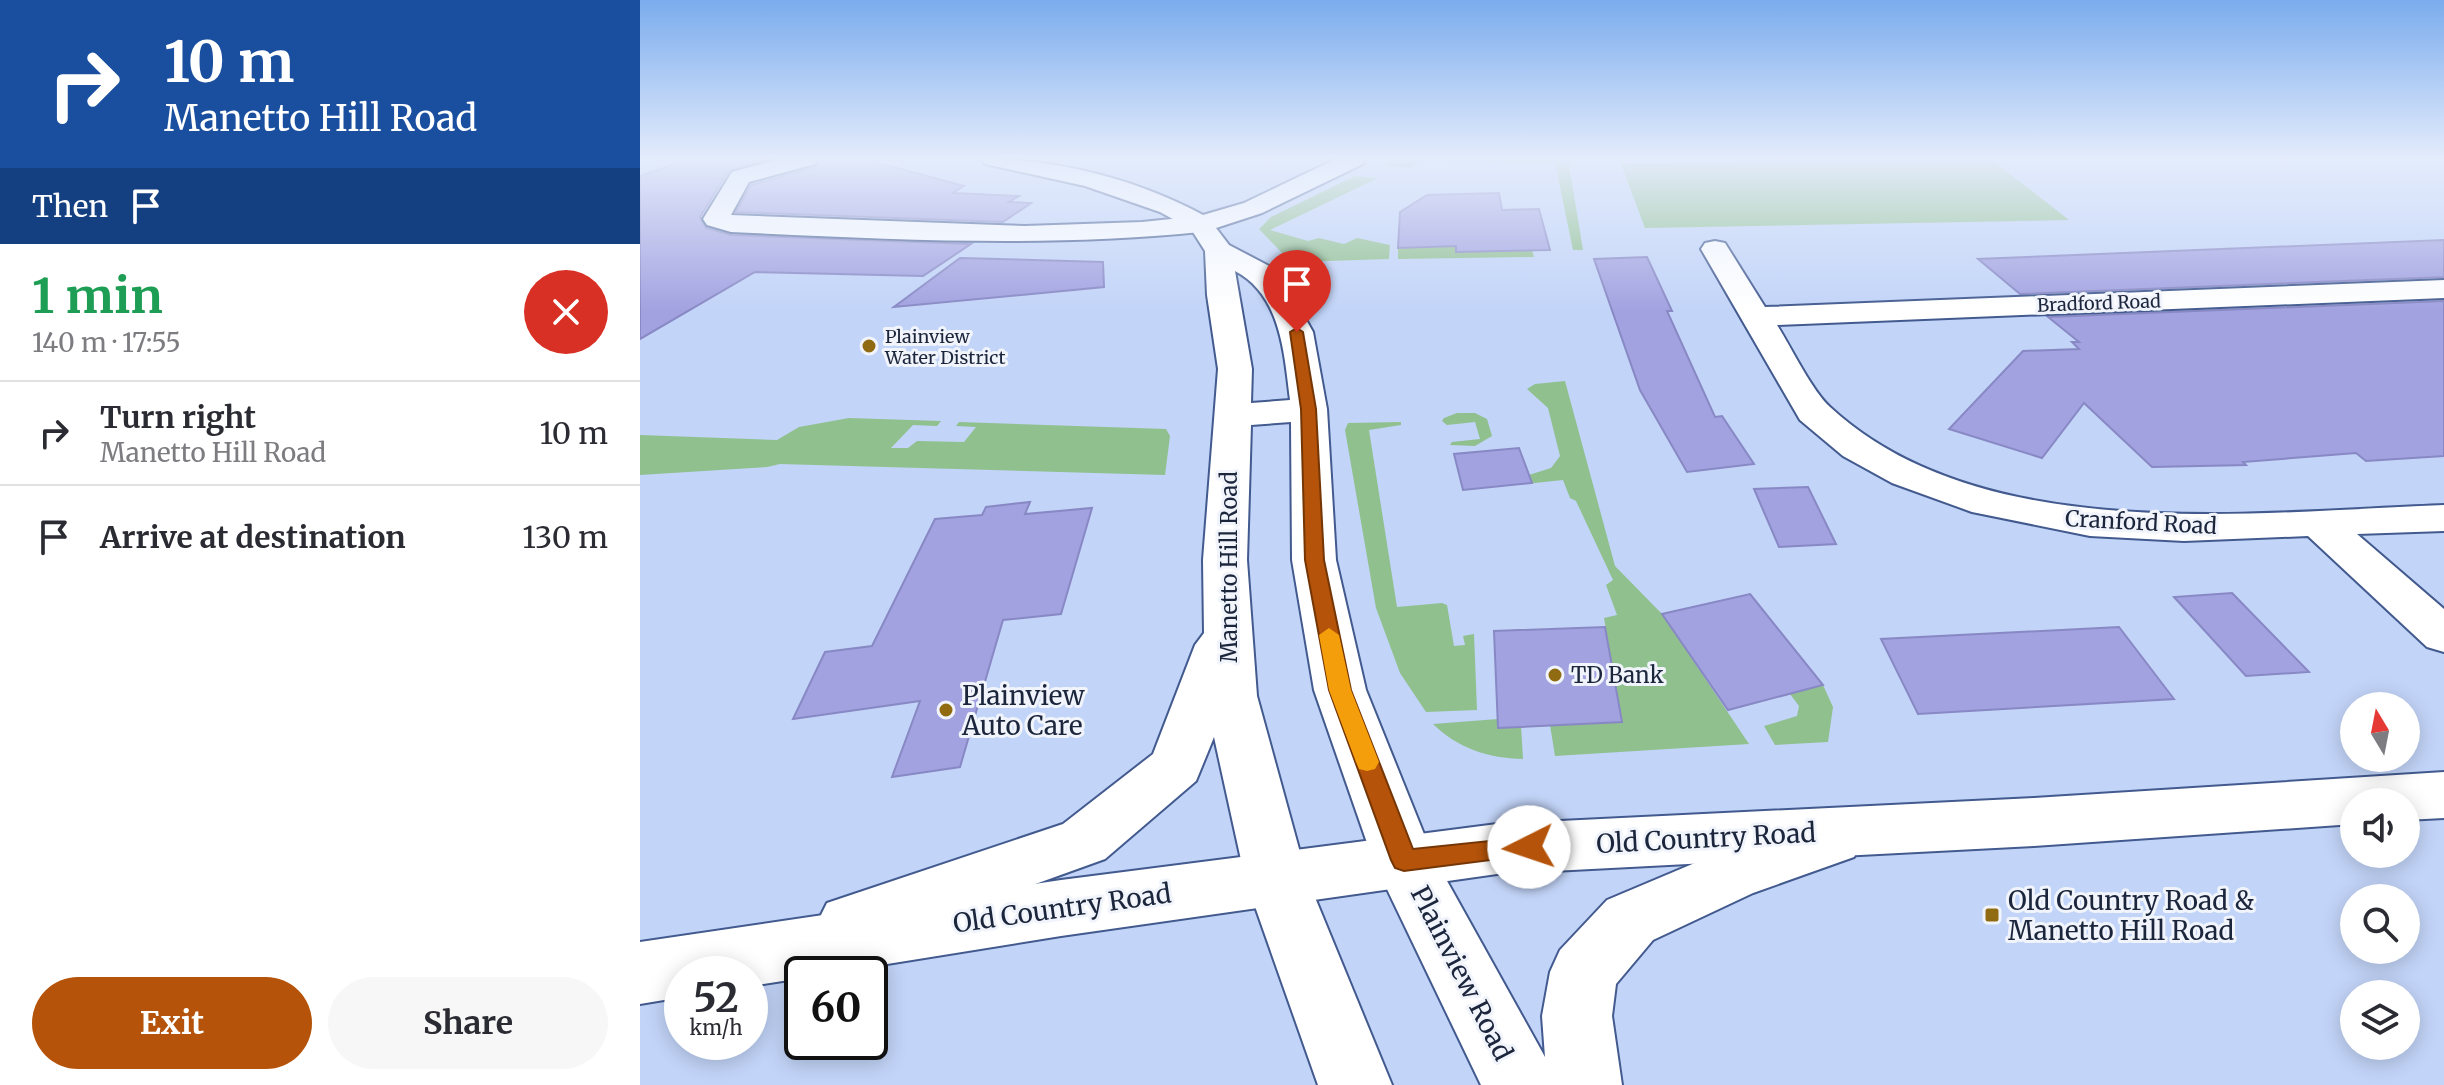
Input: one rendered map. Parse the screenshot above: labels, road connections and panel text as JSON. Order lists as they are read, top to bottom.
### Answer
{
  "streets": {
    "main road": [
      "Bradford Road",
      "Cranford Road",
      "Manetto Hill Road",
      "Old Country Road",
      "Plainview Road"
    ]
  },
  "crossings": [
    ["Bradford Road", "Cranford Road"],
    ["Manetto Hill Road", "Old Country Road"],
    ["Old Country Road", "Plainview Road"]
  ],
  "places": {
    "other": ["Plainview Water District", "TD Bank", "Plainview Auto Care"],
    "transit": ["Old Country Road & Manetto Hill Road"]
  },
  "north": "top",
  "page": {
    "turn": ["10 m", "Manetto Hill Road"],
    "then": "Then",
    "heading": ["1 min", "140 m · 17:55"],
    "list": [
      {
        "name": "Turn right",
        "note": "Manetto Hill Road",
        "value": "10 m"
      },
      {
        "name": "Arrive at destination",
        "value": "130 m"
      }
    ],
    "speed": "52 km/h",
    "limit": "60",
    "buttons": ["Exit", "Share"]
  }
}
